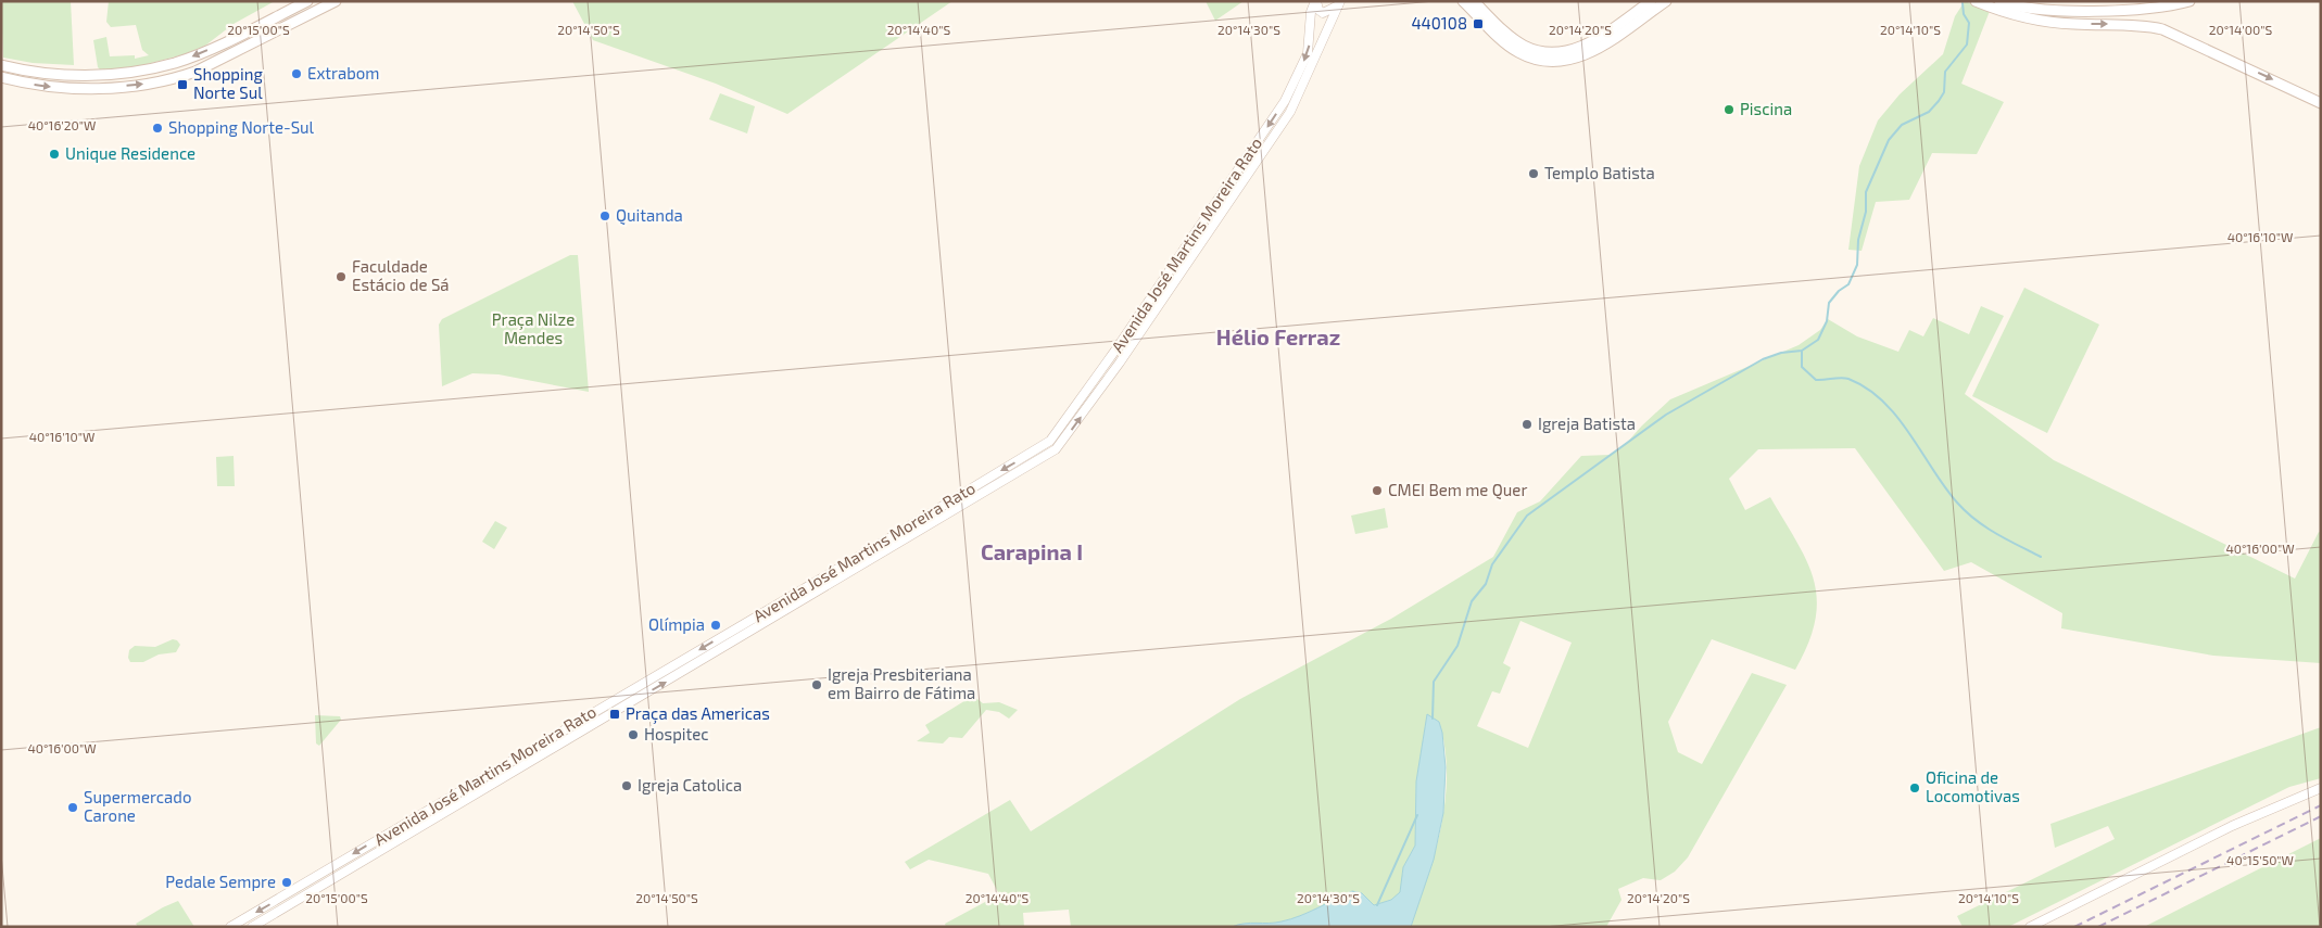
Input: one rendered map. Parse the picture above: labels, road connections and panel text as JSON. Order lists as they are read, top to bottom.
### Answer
{
  "streets": {
    "street": ["Avenida José Martins Moreira Rato"]
  },
  "districts": ["Hélio Ferraz", "Carapina I"],
  "parks": ["Praça Nilze Mendes"],
  "places": {
    "transit": ["440108", "Shopping Norte Sul", "Praça das Americas"],
    "other": [
      "Extrabom",
      "Piscina",
      "Shopping Norte-Sul",
      "Unique Residence",
      "Templo Batista",
      "Quitanda",
      "Faculdade Estácio de Sá",
      "Igreja Batista",
      "CMEI Bem me Quer",
      "Olímpia",
      "Igreja Presbiteriana em Bairro de Fátima",
      "Hospitec",
      "Igreja Catolica",
      "Oficina de Locomotivas",
      "Supermercado Carone",
      "Pedale Sempre"
    ]
  },
  "coordinates": [
    "20°15'00\"S",
    "20°14'50\"S",
    "20°14'40\"S",
    "20°14'30\"S",
    "20°14'20\"S",
    "20°14'10\"S",
    "20°14'00\"S",
    "40°16'20\"W",
    "40°16'10\"W",
    "40°16'00\"W",
    "40°15'50\"W"
  ]
}
